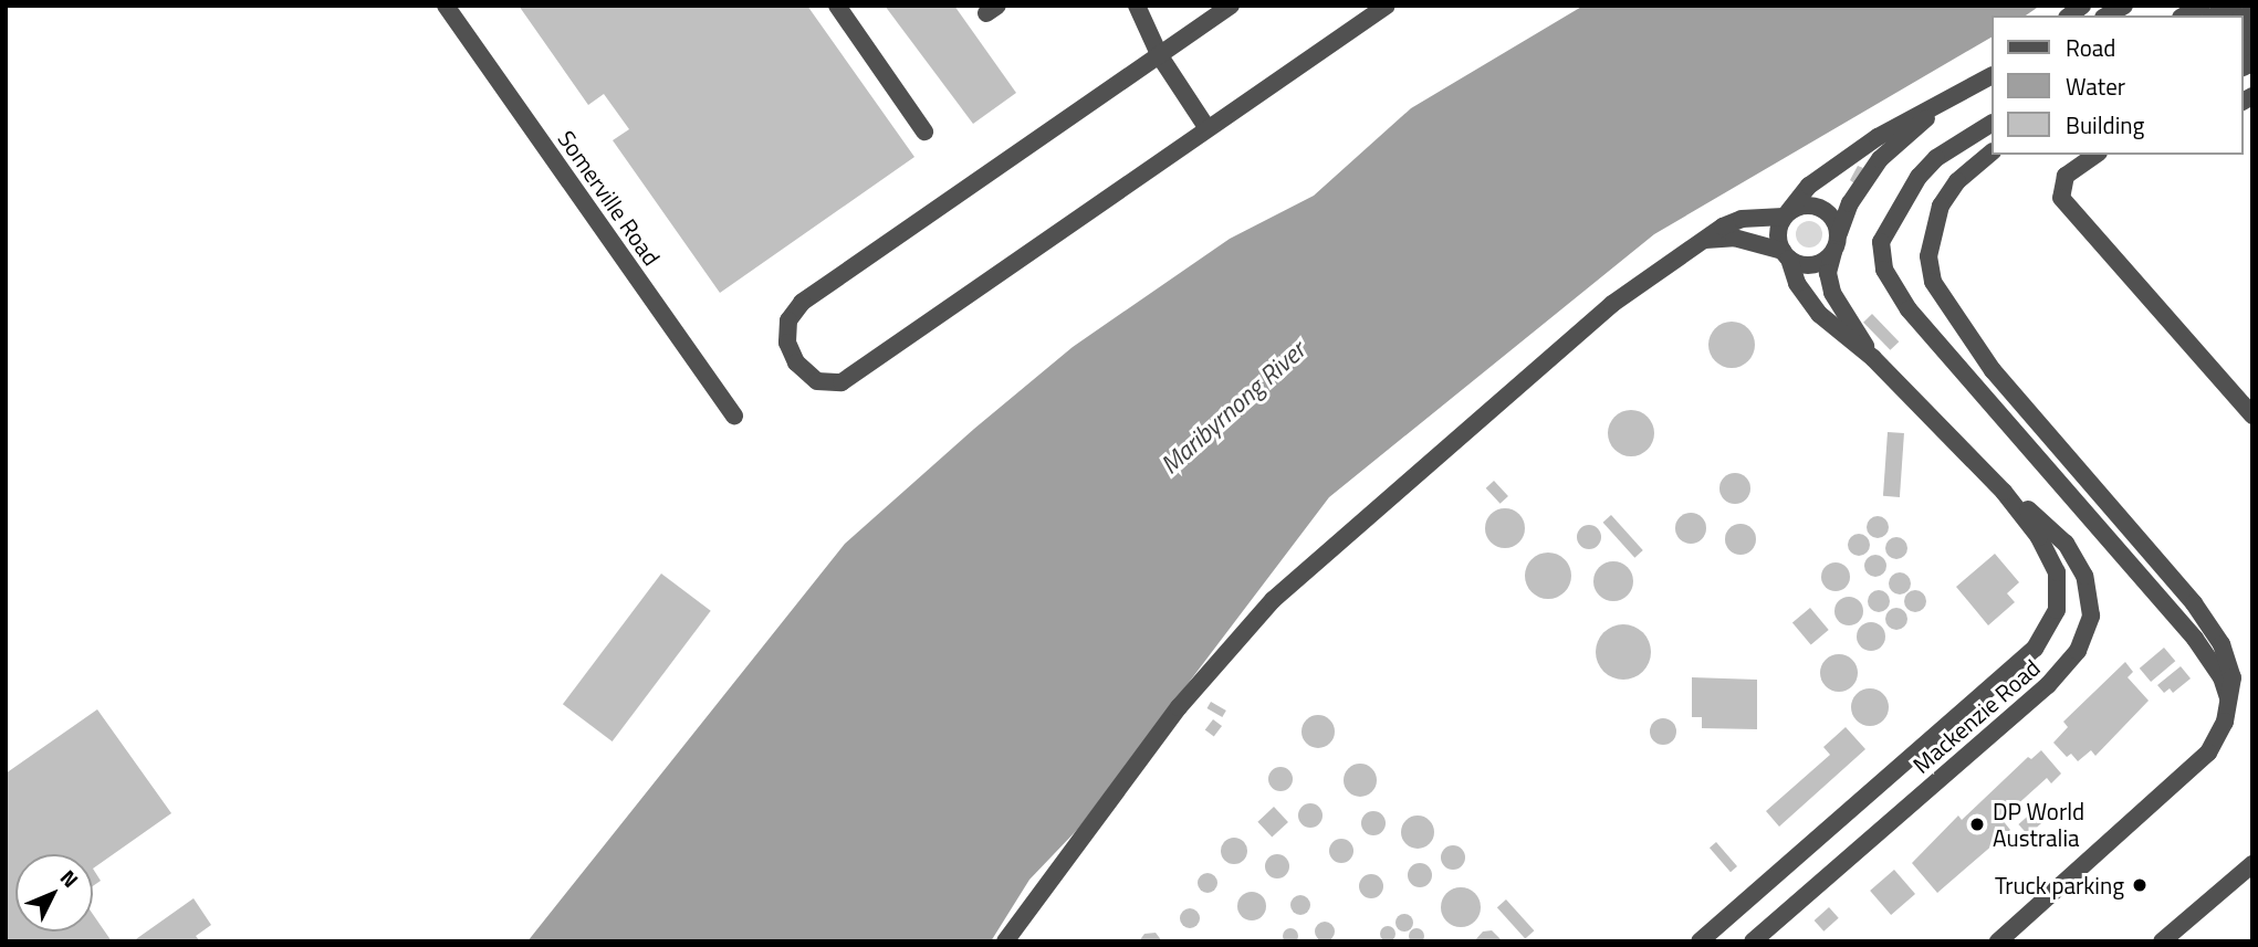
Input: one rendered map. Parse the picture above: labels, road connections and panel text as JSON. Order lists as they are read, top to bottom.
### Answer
{
  "streets": {
    "street": ["Somerville Road", "Mackenzie Road"]
  },
  "water": ["Maribyrnong River"],
  "places": ["DP World Australia", "Truck parking"],
  "legend": ["Road", "Water", "Building"],
  "north": "top right"
}
